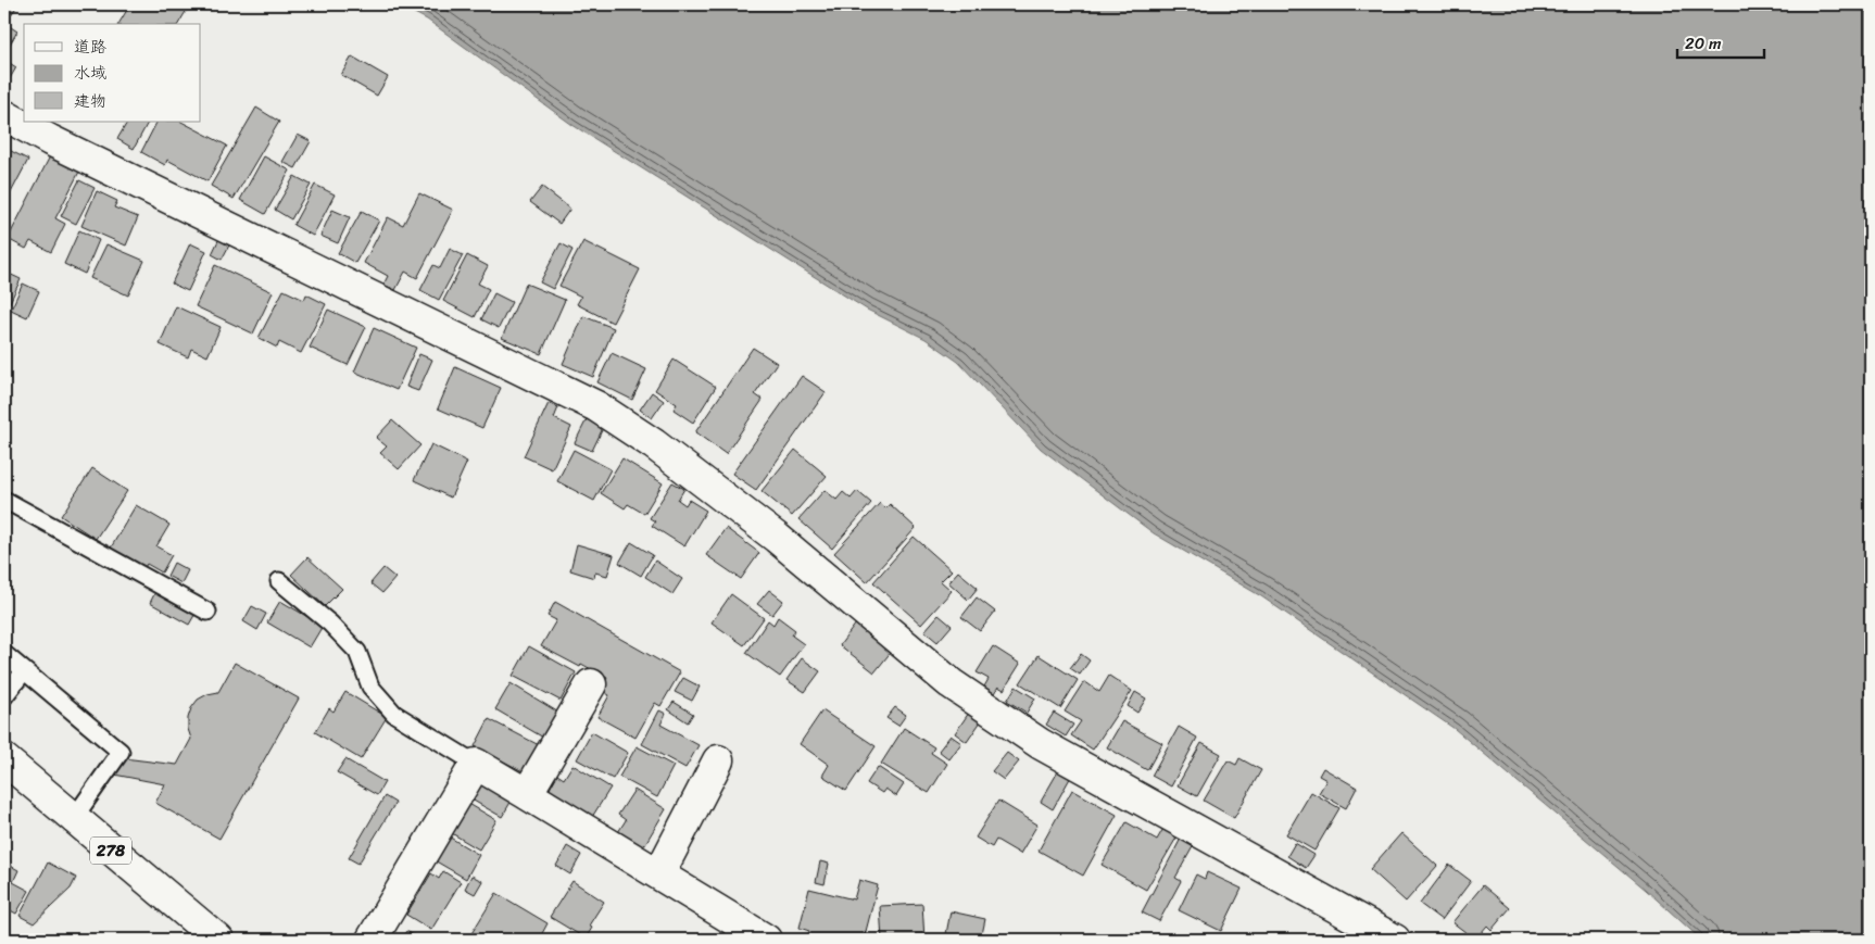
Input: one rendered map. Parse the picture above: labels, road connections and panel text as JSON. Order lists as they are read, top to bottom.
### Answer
{
  "streets": {
    "main road": ["278"]
  },
  "legend": ["道路", "水域", "建物"],
  "scale_bar": "20 m"
}
